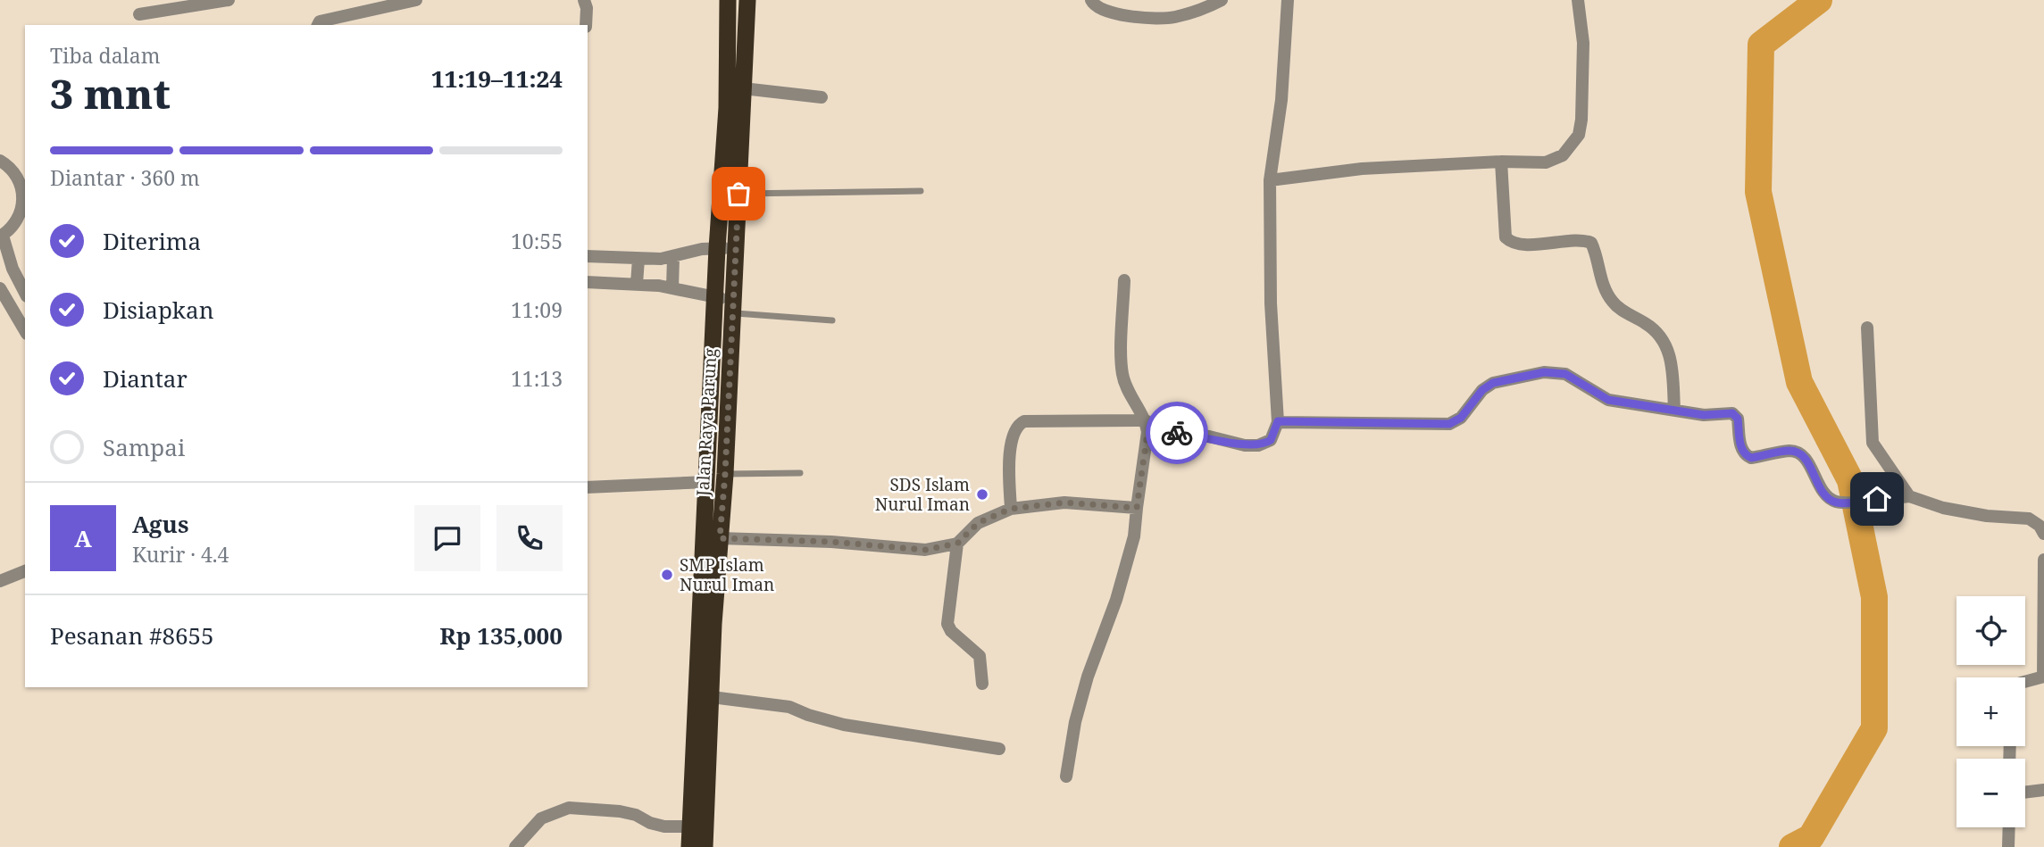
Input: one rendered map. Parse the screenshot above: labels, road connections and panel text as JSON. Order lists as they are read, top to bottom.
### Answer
{
  "streets": {
    "highway": ["Jalan Raya Parung"]
  },
  "places": ["SDS Islam Nurul Iman", "SMP Islam Nurul Iman"],
  "page": {
    "heading": ["3 mnt", "Tiba dalam", "11:19–11:24"],
    "panel": [
      "Agus",
      "Kurir · 4.4",
      "Pesanan #8655",
      "Rp 135,000"
    ],
    "bar": "Diantar · 360 m",
    "list": [
      ["Diterima", "10:55"],
      ["Disiapkan", "11:09"],
      ["Diantar", "11:13"],
      "Sampai"
    ],
    "round": "A",
    "map_buttons": ["+", "−"]
  }
}
